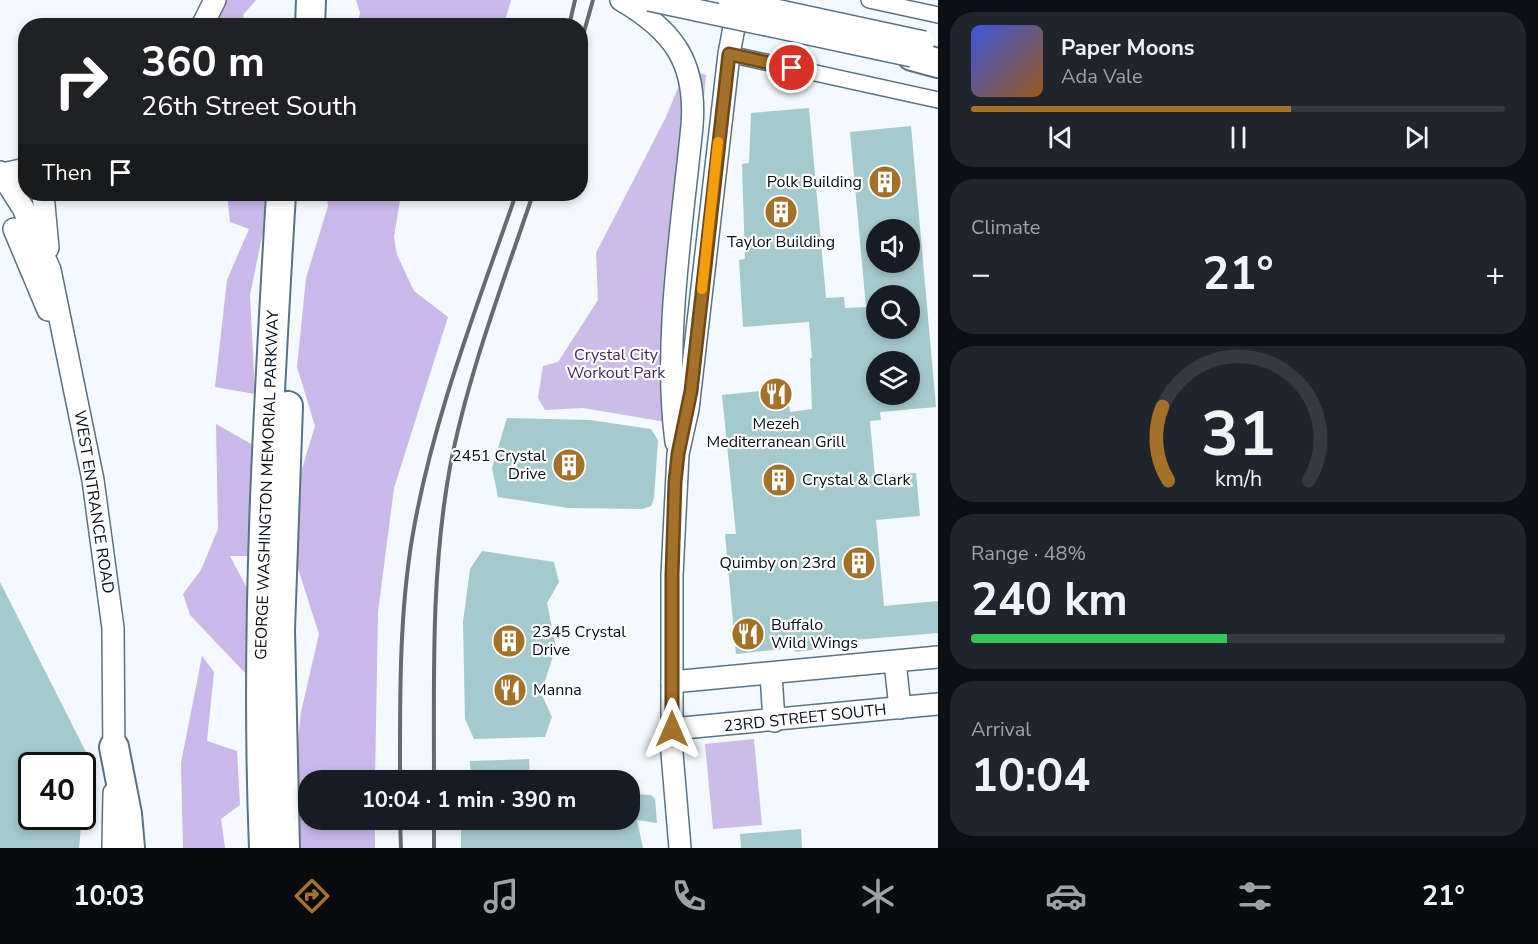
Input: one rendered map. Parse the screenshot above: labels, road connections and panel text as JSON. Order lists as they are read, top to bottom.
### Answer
{
  "streets": {
    "highway": ["GEORGE WASHINGTON MEMORIAL PARKWAY"],
    "main road": ["WEST ENTRANCE ROAD", "23RD STREET SOUTH"]
  },
  "parks": ["Crystal City Workout Park"],
  "places": {
    "building": [
      "Polk Building",
      "Taylor Building",
      "2451 Crystal Drive",
      "Crystal & Clark",
      "Quimby on 23rd",
      "2345 Crystal Drive"
    ],
    "restaurant": ["Mezeh Mediterranean Grill", "Buffalo Wild Wings", "Manna"]
  },
  "page": {
    "turn": ["360 m", "26th Street South"],
    "song": ["Paper Moons", "Ada Vale"],
    "then": "Then",
    "tile": [
      "Climate",
      ["Range · 48%", "240 km"],
      ["Arrival", "10:04"]
    ],
    "heat": ["−", "21°", "+"],
    "limit": "40",
    "trip": "10:04 · 1 min · 390 m",
    "tabs": ["10:03", "21°"],
    "gauge": ["31", "km/h"]
  }
}
